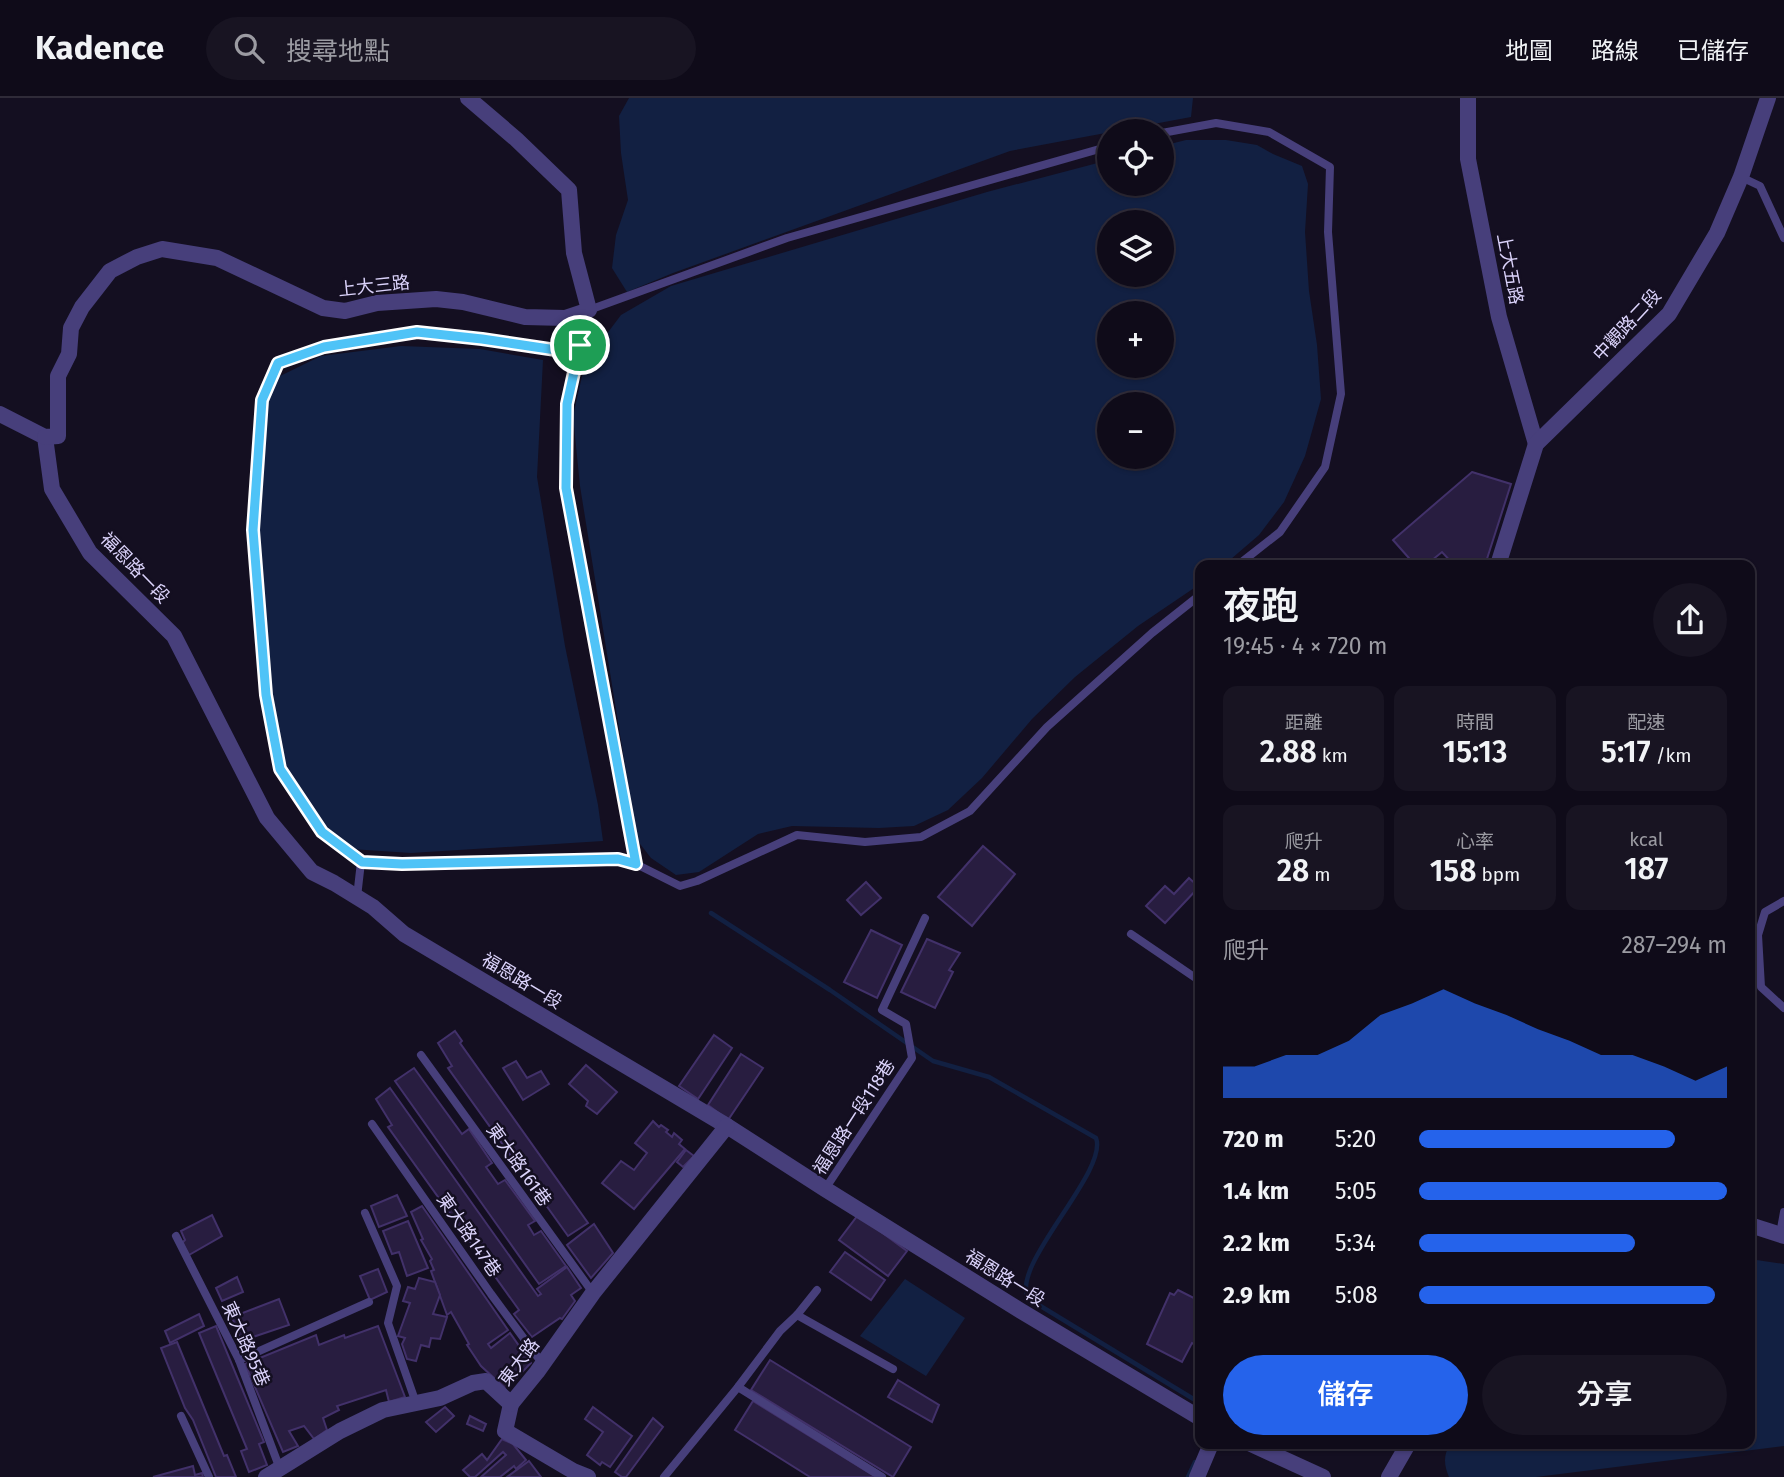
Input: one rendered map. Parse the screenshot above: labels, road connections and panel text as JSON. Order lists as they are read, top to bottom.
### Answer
{
  "streets": {
    "street": [
      "上大五路",
      "上大三路",
      "中觀路二段",
      "福恩路一段",
      "東大路"
    ],
    "lane": [
      "福恩路一段118巷",
      "東大路161巷",
      "東大路147巷",
      "東大路95巷"
    ]
  },
  "crossings": [
    ["上大五路", "中觀路二段"],
    ["上大三路", "福恩路一段"],
    ["福恩路一段", "福恩路一段118巷"],
    ["福恩路一段", "東大路"],
    ["東大路161巷", "東大路"],
    ["東大路147巷", "東大路"],
    ["東大路95巷", "東大路"]
  ],
  "page": {
    "header": "Kadence",
    "search": "搜尋地點",
    "nav": ["地圖", "路線", "已儲存"],
    "map_buttons": ["+", "−"],
    "heading": ["夜跑", "19:45 · 4 × 720 m"],
    "stats": [
      ["距離", "2.88 km"],
      ["時間", "15:13"],
      ["配速", "5:17 /km"],
      ["爬升", "28 m"],
      ["心率", "158 bpm"],
      ["kcal", "187"]
    ],
    "chart": ["爬升", "287–294 m"],
    "list": [
      {
        "name": "720 m",
        "note": "5:20"
      },
      {
        "name": "1.4 km",
        "note": "5:05"
      },
      {
        "name": "2.2 km",
        "note": "5:34"
      },
      {
        "name": "2.9 km",
        "note": "5:08"
      }
    ],
    "buttons": ["儲存", "分享"]
  }
}
